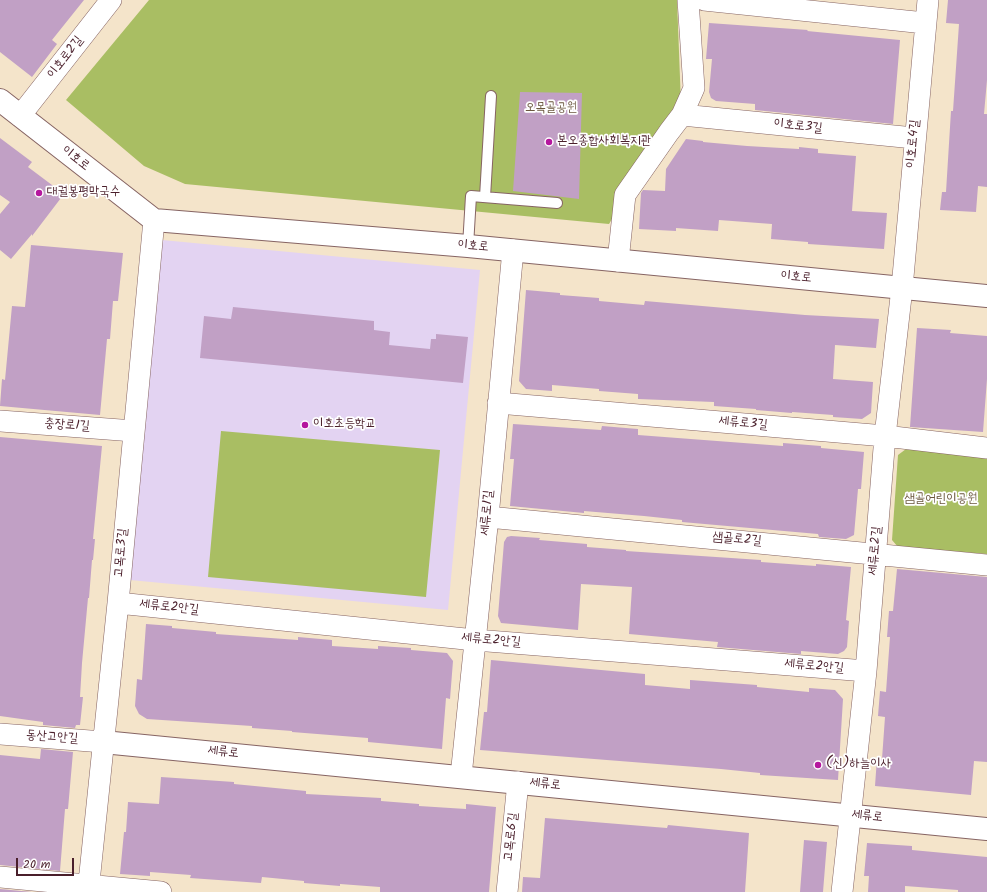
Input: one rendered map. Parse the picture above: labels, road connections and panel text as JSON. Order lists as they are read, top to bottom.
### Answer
{
  "streets": {
    "street": [
      "이호로2길",
      "이호로3길",
      "이호로4길",
      "이호로",
      "세류로3길",
      "충장로1길",
      "세류로1길",
      "샘골로2길",
      "세류로2길",
      "고목로3길",
      "세류로2안길",
      "동산고안길",
      "세류로",
      "고목로6길"
    ]
  },
  "crossings": [
    ["이호로2길", "이호로"],
    ["이호로3길", "이호로4길"],
    ["이호로4길", "이호로"],
    ["이호로4길", "세류로2길"],
    ["이호로", "세류로1길"],
    ["이호로", "세류로2길"],
    ["이호로", "고목로3길"],
    ["세류로3길", "세류로1길"],
    ["세류로3길", "세류로2길"],
    ["충장로1길", "고목로3길"],
    ["세류로1길", "샘골로2길"],
    ["세류로1길", "세류로2안길"],
    ["세류로1길", "세류로"],
    ["샘골로2길", "세류로2길"],
    ["세류로2길", "세류로2안길"],
    ["세류로2길", "세류로"],
    ["고목로3길", "세류로2안길"],
    ["고목로3길", "동산고안길"],
    ["고목로3길", "세류로"],
    ["동산고안길", "세류로"],
    ["세류로", "고목로6길"]
  ],
  "parks": ["오목골공원", "샘골어린이공원"],
  "places": [
    "본오종합사회복지관",
    "대궐봉평막국수",
    "이호초등학교",
    "(신)하늘이사"
  ],
  "scale_bar": "20 m"
}
